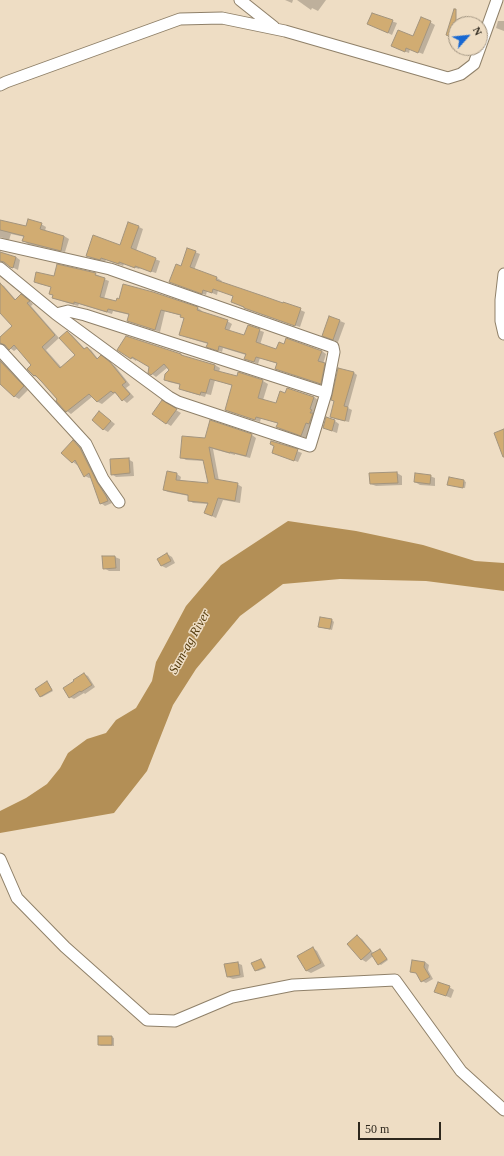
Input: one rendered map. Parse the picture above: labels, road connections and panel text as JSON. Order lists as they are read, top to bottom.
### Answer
{
  "water": ["Sum-ag River"],
  "scale_bar": "50 m",
  "north": "top right"
}
